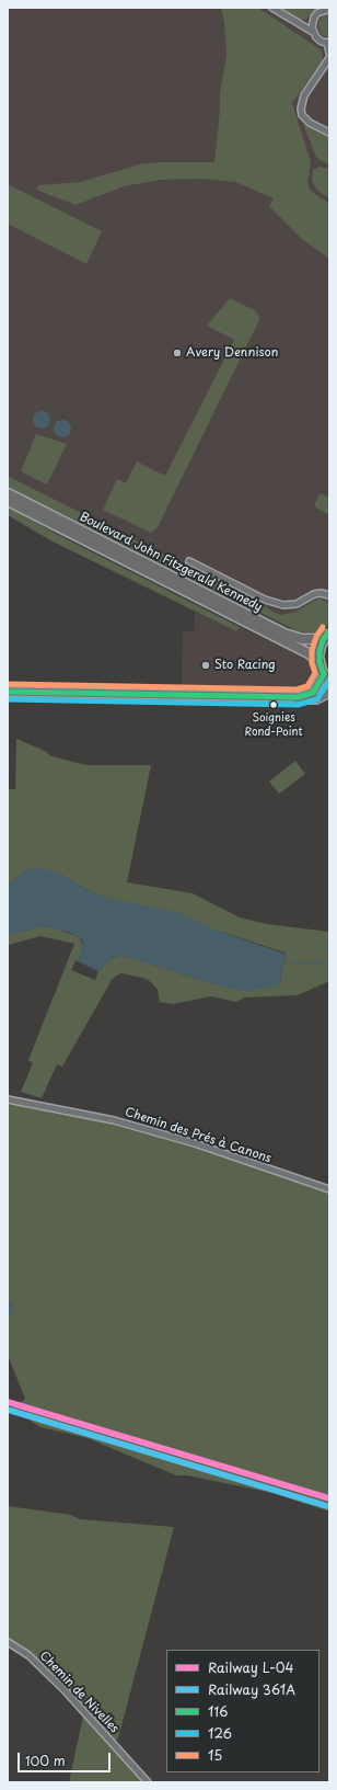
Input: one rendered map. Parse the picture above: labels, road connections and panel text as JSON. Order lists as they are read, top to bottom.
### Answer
{
  "streets": {
    "main road": ["Boulevard John Fitzgerald Kennedy"],
    "street": ["Chemin des Prés à Canons", "Chemin de Nivelles"]
  },
  "places": ["Avery Dennison", "Sto Racing", "Soignies Rond-Point"],
  "lines": [
    "transit line 15",
    "transit line 116",
    "transit line 126",
    "rail line L-04",
    "rail line 361A"
  ],
  "legend": [
    "Railway L-04",
    "Railway 361A",
    "116",
    "126",
    "15"
  ],
  "scale_bar": "100 m"
}
